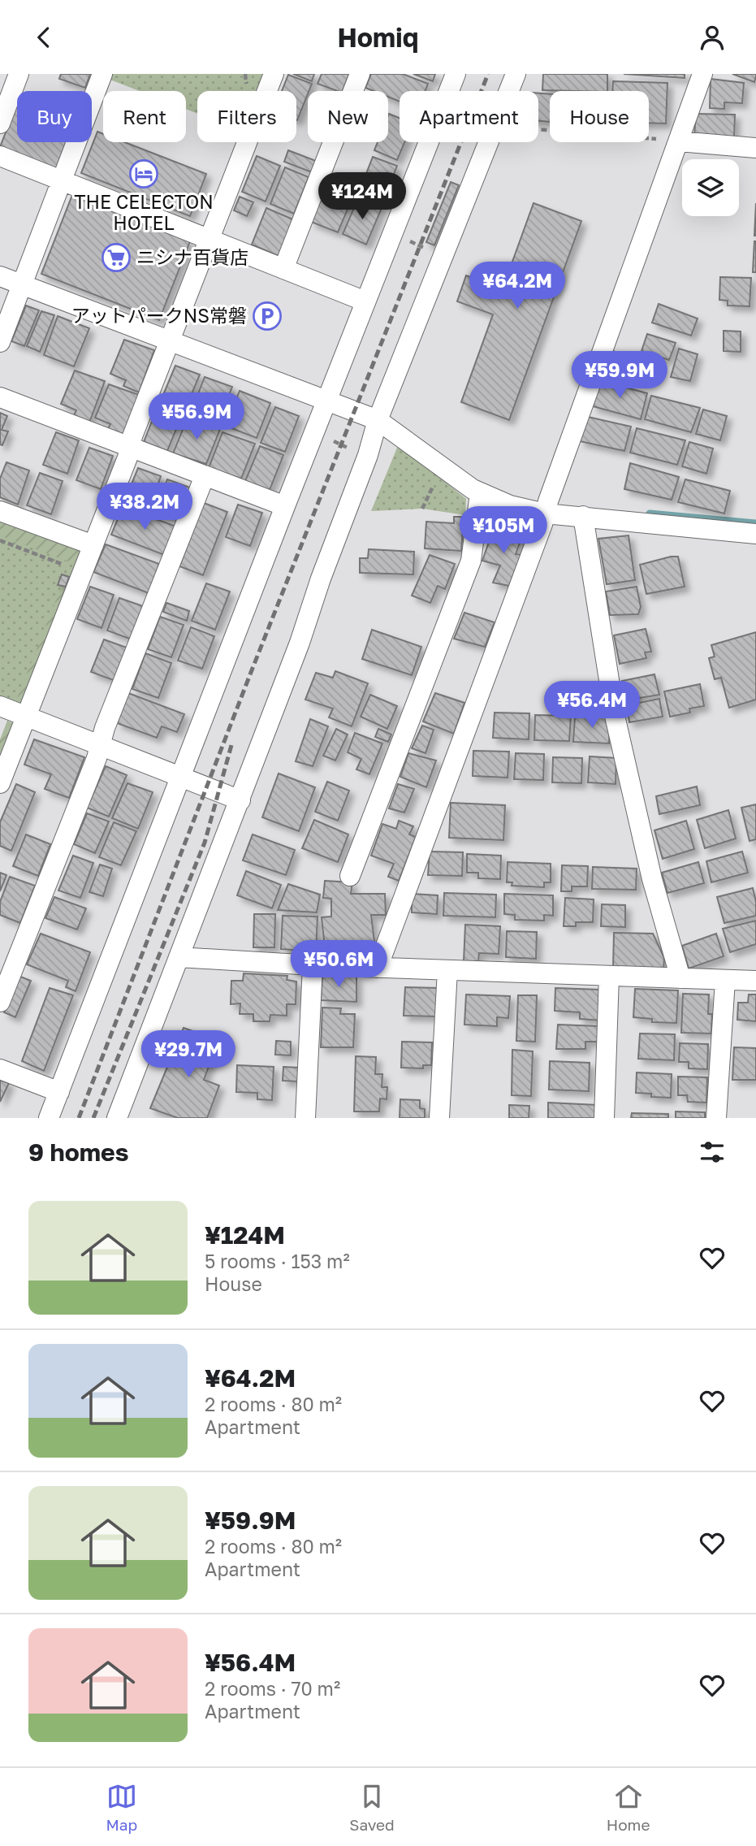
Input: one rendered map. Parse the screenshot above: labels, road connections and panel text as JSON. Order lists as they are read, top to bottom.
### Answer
{
  "places": {
    "hotel": ["THE CELECTON HOTEL"],
    "supermarket": ["ニシナ百貨店"],
    "parking": ["アットパークNS常磐"]
  },
  "page": {
    "header": "Homiq",
    "chip": [
      "Buy",
      "Rent",
      "Filters",
      "New",
      "Apartment",
      "House"
    ],
    "price": [
      "¥124M",
      "¥64.2M",
      "¥59.9M",
      "¥56.9M",
      "¥38.2M",
      "¥105M",
      "¥56.4M",
      "¥50.6M",
      "¥29.7M"
    ],
    "heading": "9 homes",
    "list": [
      {
        "name": "¥124M",
        "note": "5 rooms · 153 m² · House"
      },
      {
        "name": "¥64.2M",
        "note": "2 rooms · 80 m² · Apartment"
      },
      {
        "name": "¥59.9M",
        "note": "2 rooms · 80 m² · Apartment"
      },
      {
        "name": "¥56.4M",
        "note": "2 rooms · 70 m² · Apartment"
      }
    ],
    "tabs": ["Map", "Saved", "Home"]
  }
}
